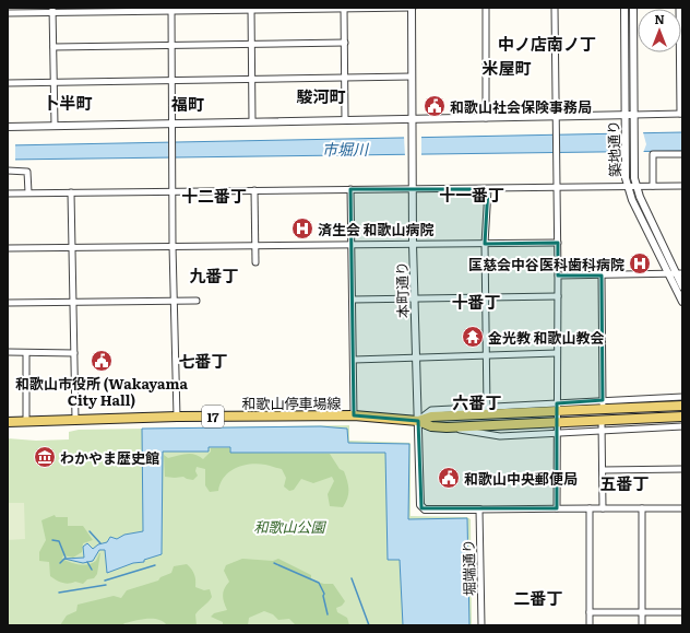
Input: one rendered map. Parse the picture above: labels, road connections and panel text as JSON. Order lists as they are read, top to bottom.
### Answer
{
  "streets": {
    "main road": ["和歌山停車場線", "17"],
    "street": ["築地通り", "本町通り", "堀端通り"]
  },
  "crossings": [
    ["本町通り", "和歌山停車場線"],
    ["本町通り", "堀端通り"]
  ],
  "districts": [
    "中ノ店南ノ丁",
    "米屋町",
    "駿河町",
    "卜半町",
    "福町",
    "十一番丁",
    "十二番丁",
    "九番丁",
    "十番丁",
    "七番丁",
    "六番丁",
    "五番丁",
    "二番丁"
  ],
  "water": ["市堀川"],
  "parks": ["和歌山公園"],
  "places": {
    "public building": ["和歌山社会保険事務局", "和歌山市役所 (Wakayama City Hall)", "和歌山中央郵便局"],
    "hospital": ["済生会 和歌山病院", "匡慈会中谷医科歯科病院"],
    "temple": ["金光教 和歌山教会"],
    "museum": ["わかやま歴史館"]
  },
  "north": "top"
}
